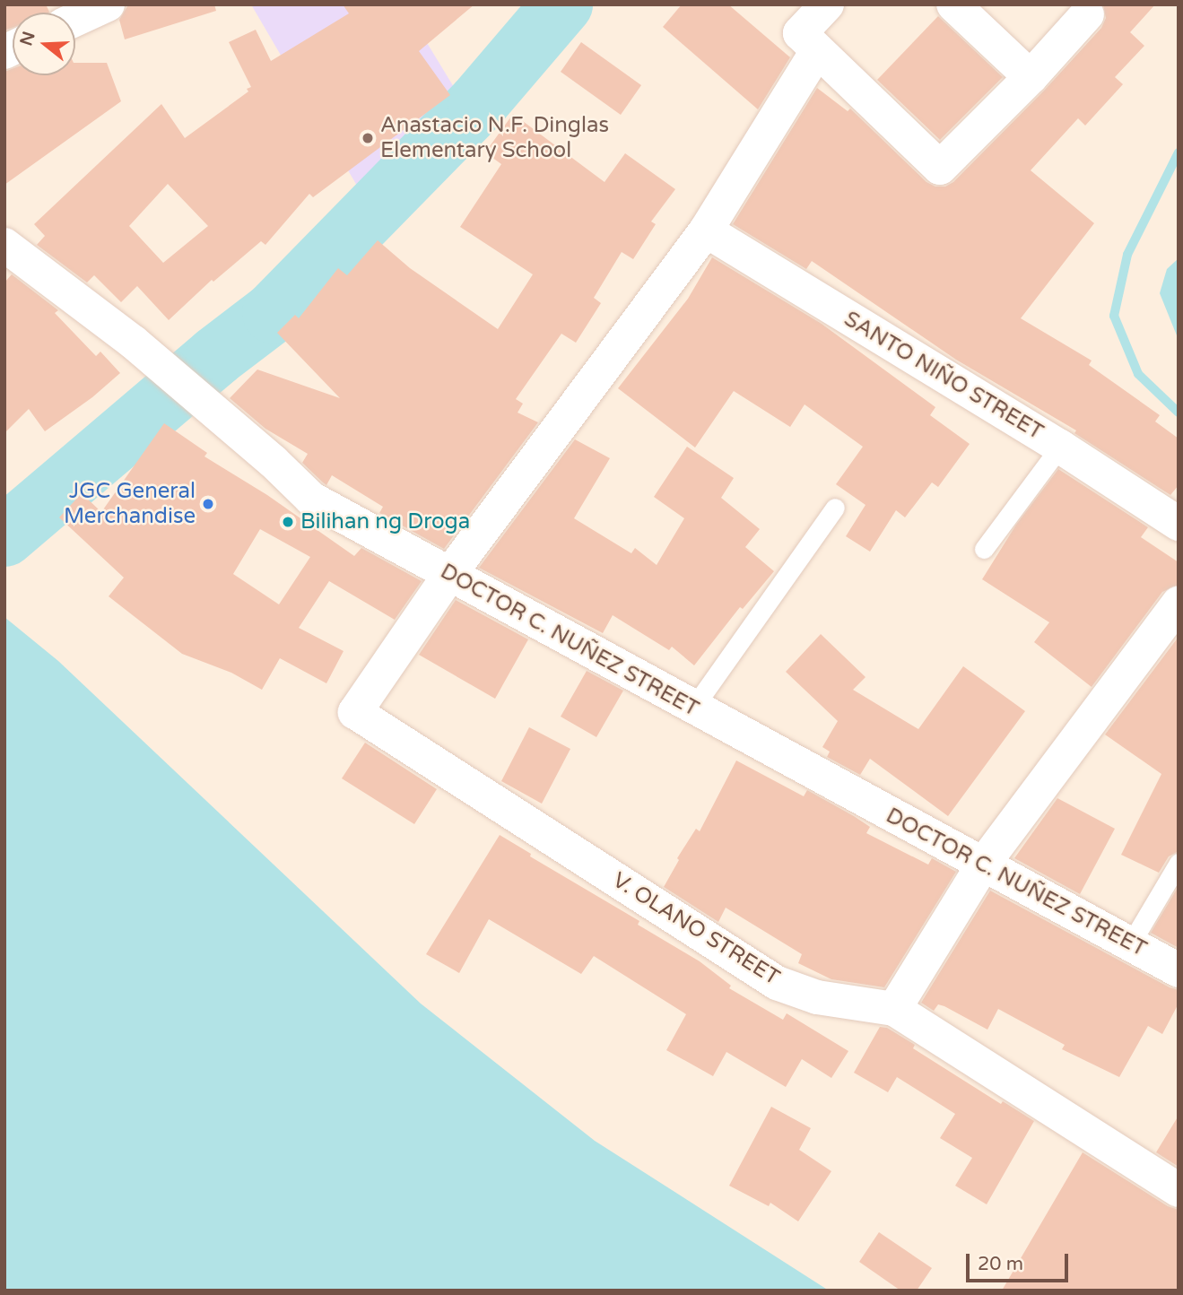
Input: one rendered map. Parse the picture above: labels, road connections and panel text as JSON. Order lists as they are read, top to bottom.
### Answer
{
  "streets": {
    "street": ["SANTO NIÑO STREET", "DOCTOR C. NUÑEZ STREET", "V. OLANO STREET"]
  },
  "crossings": [
    ["DOCTOR C. NUÑEZ STREET", "V. OLANO STREET"]
  ],
  "places": ["Anastacio N.F. Dinglas Elementary School", "JGC General Merchandise", "Bilihan ng Droga"],
  "scale_bar": "20 m",
  "north": "left"
}
